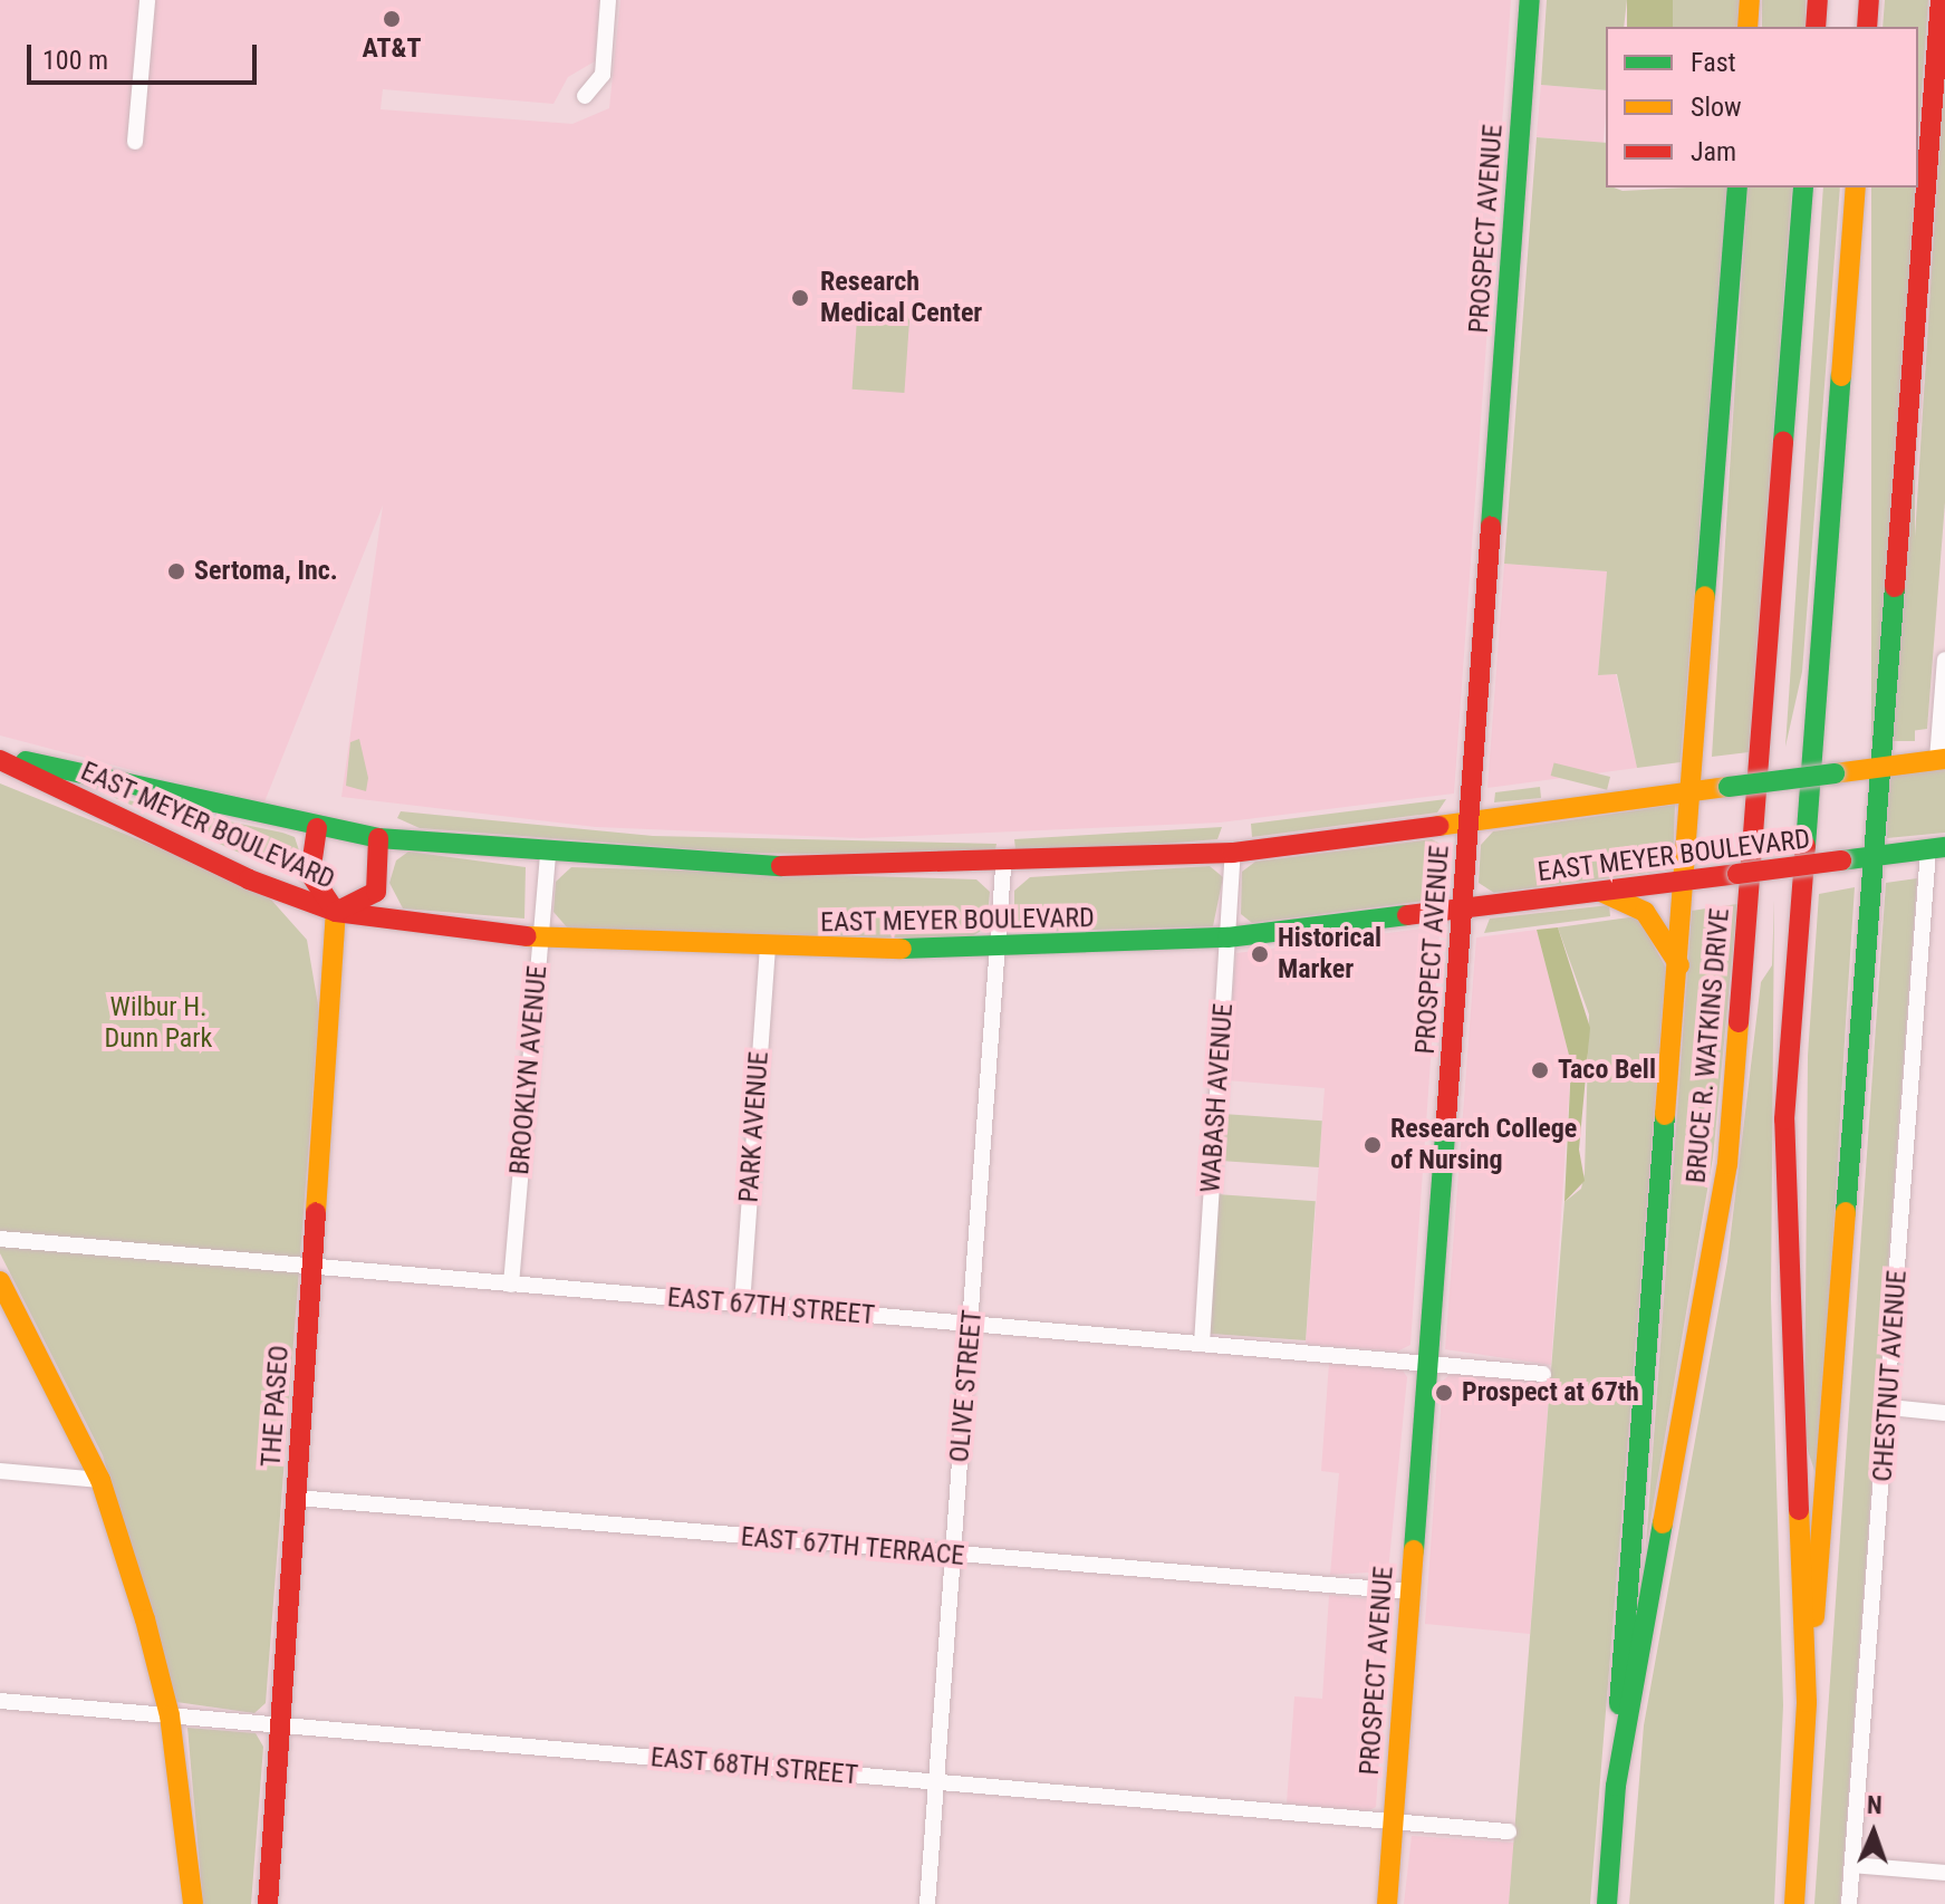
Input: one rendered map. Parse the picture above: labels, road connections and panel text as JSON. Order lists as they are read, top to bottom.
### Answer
{
  "streets": {
    "main road": [
      "PROSPECT AVENUE",
      "EAST MEYER BOULEVARD",
      "BRUCE R. WATKINS DRIVE",
      "THE PASEO"
    ],
    "street": [
      "BROOKLYN AVENUE",
      "WABASH AVENUE",
      "PARK AVENUE",
      "EAST 67TH STREET",
      "CHESTNUT AVENUE",
      "OLIVE STREET",
      "EAST 67TH TERRACE",
      "EAST 68TH STREET"
    ]
  },
  "crossings": [
    ["PROSPECT AVENUE", "EAST MEYER BOULEVARD"],
    ["PROSPECT AVENUE", "EAST 67TH STREET"],
    ["PROSPECT AVENUE", "EAST 67TH TERRACE"],
    ["PROSPECT AVENUE", "EAST 68TH STREET"],
    ["EAST MEYER BOULEVARD", "BROOKLYN AVENUE"],
    ["EAST MEYER BOULEVARD", "WABASH AVENUE"],
    ["EAST MEYER BOULEVARD", "PARK AVENUE"],
    ["EAST MEYER BOULEVARD", "CHESTNUT AVENUE"],
    ["EAST MEYER BOULEVARD", "OLIVE STREET"],
    ["EAST MEYER BOULEVARD", "THE PASEO"],
    ["BROOKLYN AVENUE", "EAST 67TH STREET"],
    ["WABASH AVENUE", "EAST 67TH STREET"],
    ["PARK AVENUE", "EAST 67TH STREET"],
    ["EAST 67TH STREET", "OLIVE STREET"],
    ["EAST 67TH STREET", "THE PASEO"],
    ["OLIVE STREET", "EAST 67TH TERRACE"],
    ["OLIVE STREET", "EAST 68TH STREET"],
    ["THE PASEO", "EAST 67TH TERRACE"],
    ["THE PASEO", "EAST 68TH STREET"]
  ],
  "parks": ["Wilbur H. Dunn Park"],
  "places": [
    "AT&T",
    "Research Medical Center",
    "Sertoma, Inc.",
    "Historical Marker",
    "Taco Bell",
    "Research College of Nursing",
    "Prospect at 67th"
  ],
  "legend": ["Fast", "Slow", "Jam"],
  "scale_bar": "100 m",
  "north": "top"
}
